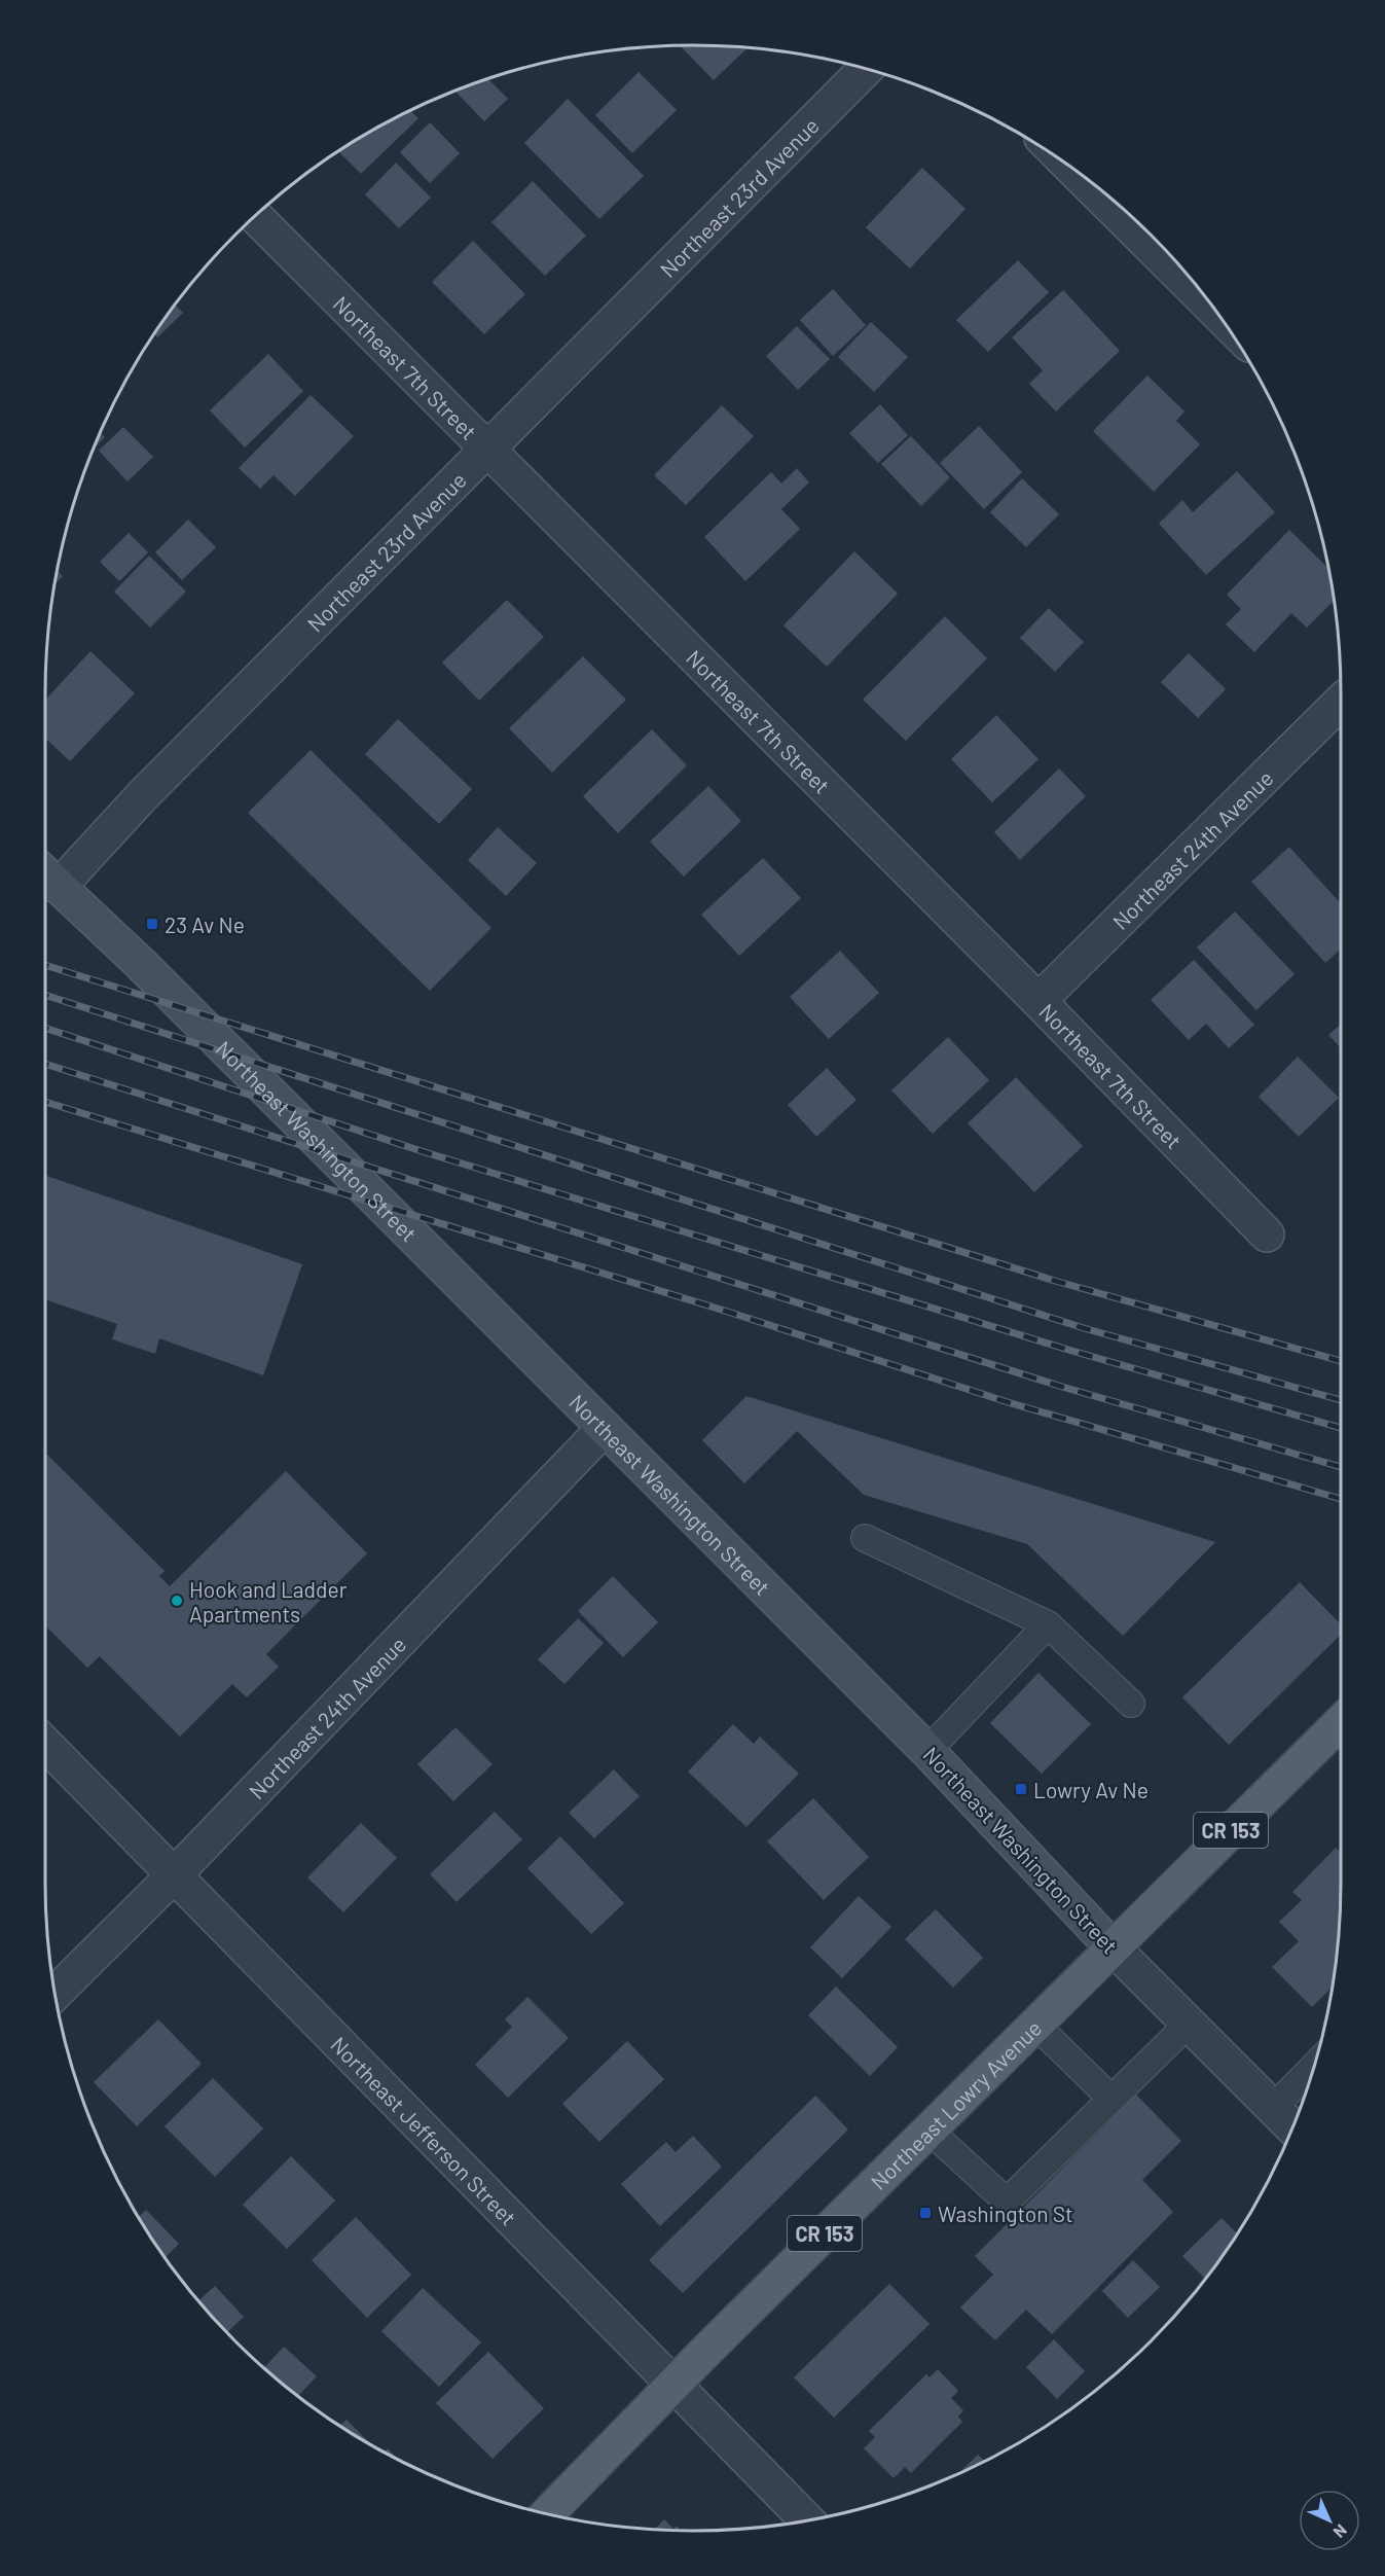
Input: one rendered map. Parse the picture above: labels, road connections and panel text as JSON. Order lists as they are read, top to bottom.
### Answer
{
  "streets": {
    "main road": ["CR 153", "Northeast Lowry Avenue"],
    "street": [
      "Northeast 23rd Avenue",
      "Northeast 7th Street",
      "Northeast 24th Avenue",
      "Northeast Washington Street",
      "Northeast Jefferson Street"
    ]
  },
  "crossings": [
    ["Northeast 23rd Avenue", "Northeast 7th Street"],
    ["Northeast 23rd Avenue", "Northeast Washington Street"],
    ["Northeast 7th Street", "Northeast 24th Avenue"],
    ["Northeast 24th Avenue", "Northeast Washington Street"],
    ["Northeast 24th Avenue", "Northeast Jefferson Street"],
    ["Northeast Washington Street", "Northeast Lowry Avenue"],
    ["Northeast Lowry Avenue", "Northeast Jefferson Street"]
  ],
  "places": {
    "transit": ["23 Av Ne", "Lowry Av Ne", "Washington St"],
    "other": ["Hook and Ladder Apartments"]
  },
  "north": "bottom right"
}
